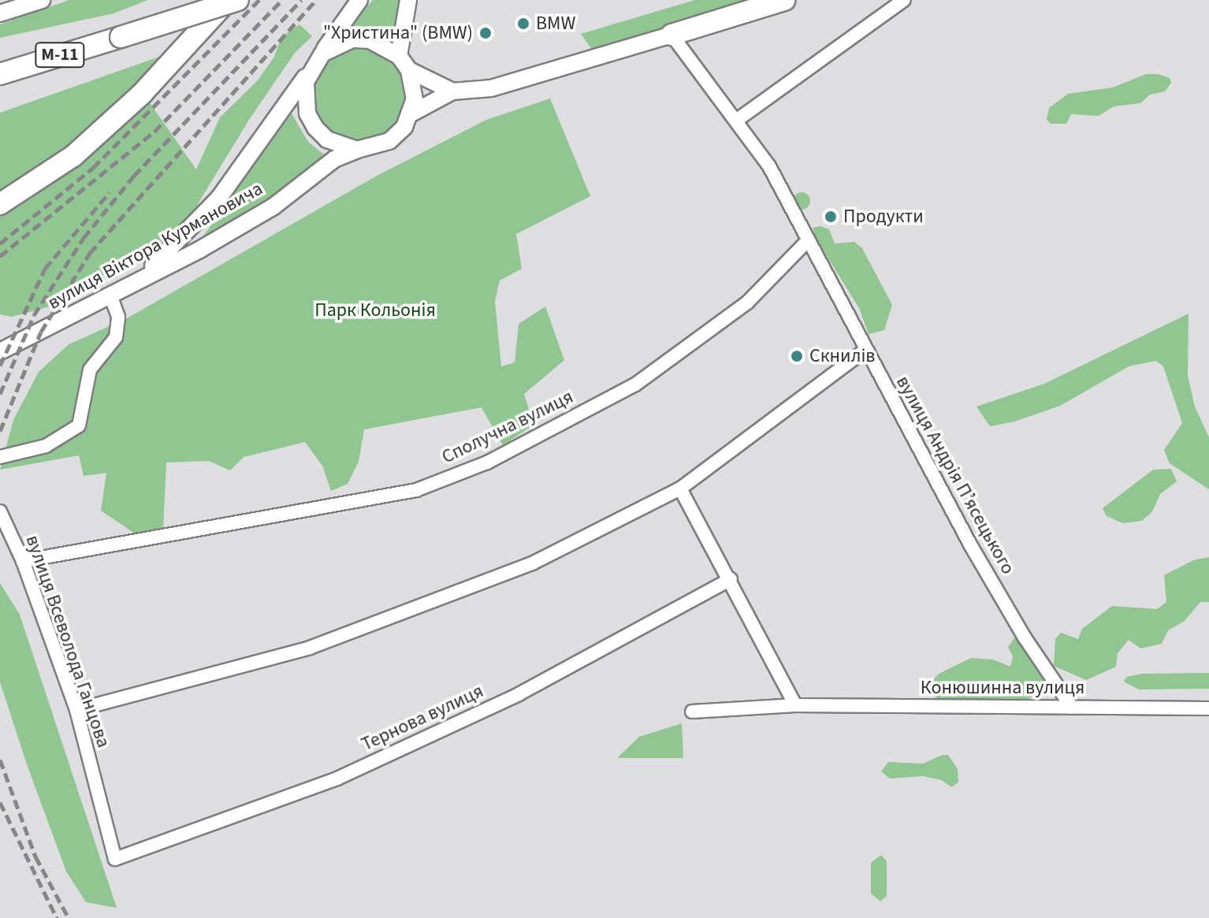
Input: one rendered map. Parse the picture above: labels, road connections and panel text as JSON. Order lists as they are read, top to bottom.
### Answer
{
  "streets": {
    "main road": ["М-11"],
    "street": [
      "вулиця Віктора Курмановича",
      "Сполучна вулиця",
      "вулиця Андрія Пʼясецького",
      "вулиця Всеволода Ганцова",
      "Конюшинна вулиця",
      "Тернова вулиця"
    ]
  },
  "crossings": [
    ["Сполучна вулиця", "вулиця Андрія Пʼясецького"],
    ["Сполучна вулиця", "вулиця Всеволода Ганцова"],
    ["вулиця Андрія Пʼясецького", "Конюшинна вулиця"],
    ["вулиця Всеволода Ганцова", "Тернова вулиця"]
  ],
  "parks": ["Парк Кольонія"],
  "places": [
    "BMW",
    "\"Христина\" (BMW)",
    "Продукти",
    "Скнилів"
  ]
}
